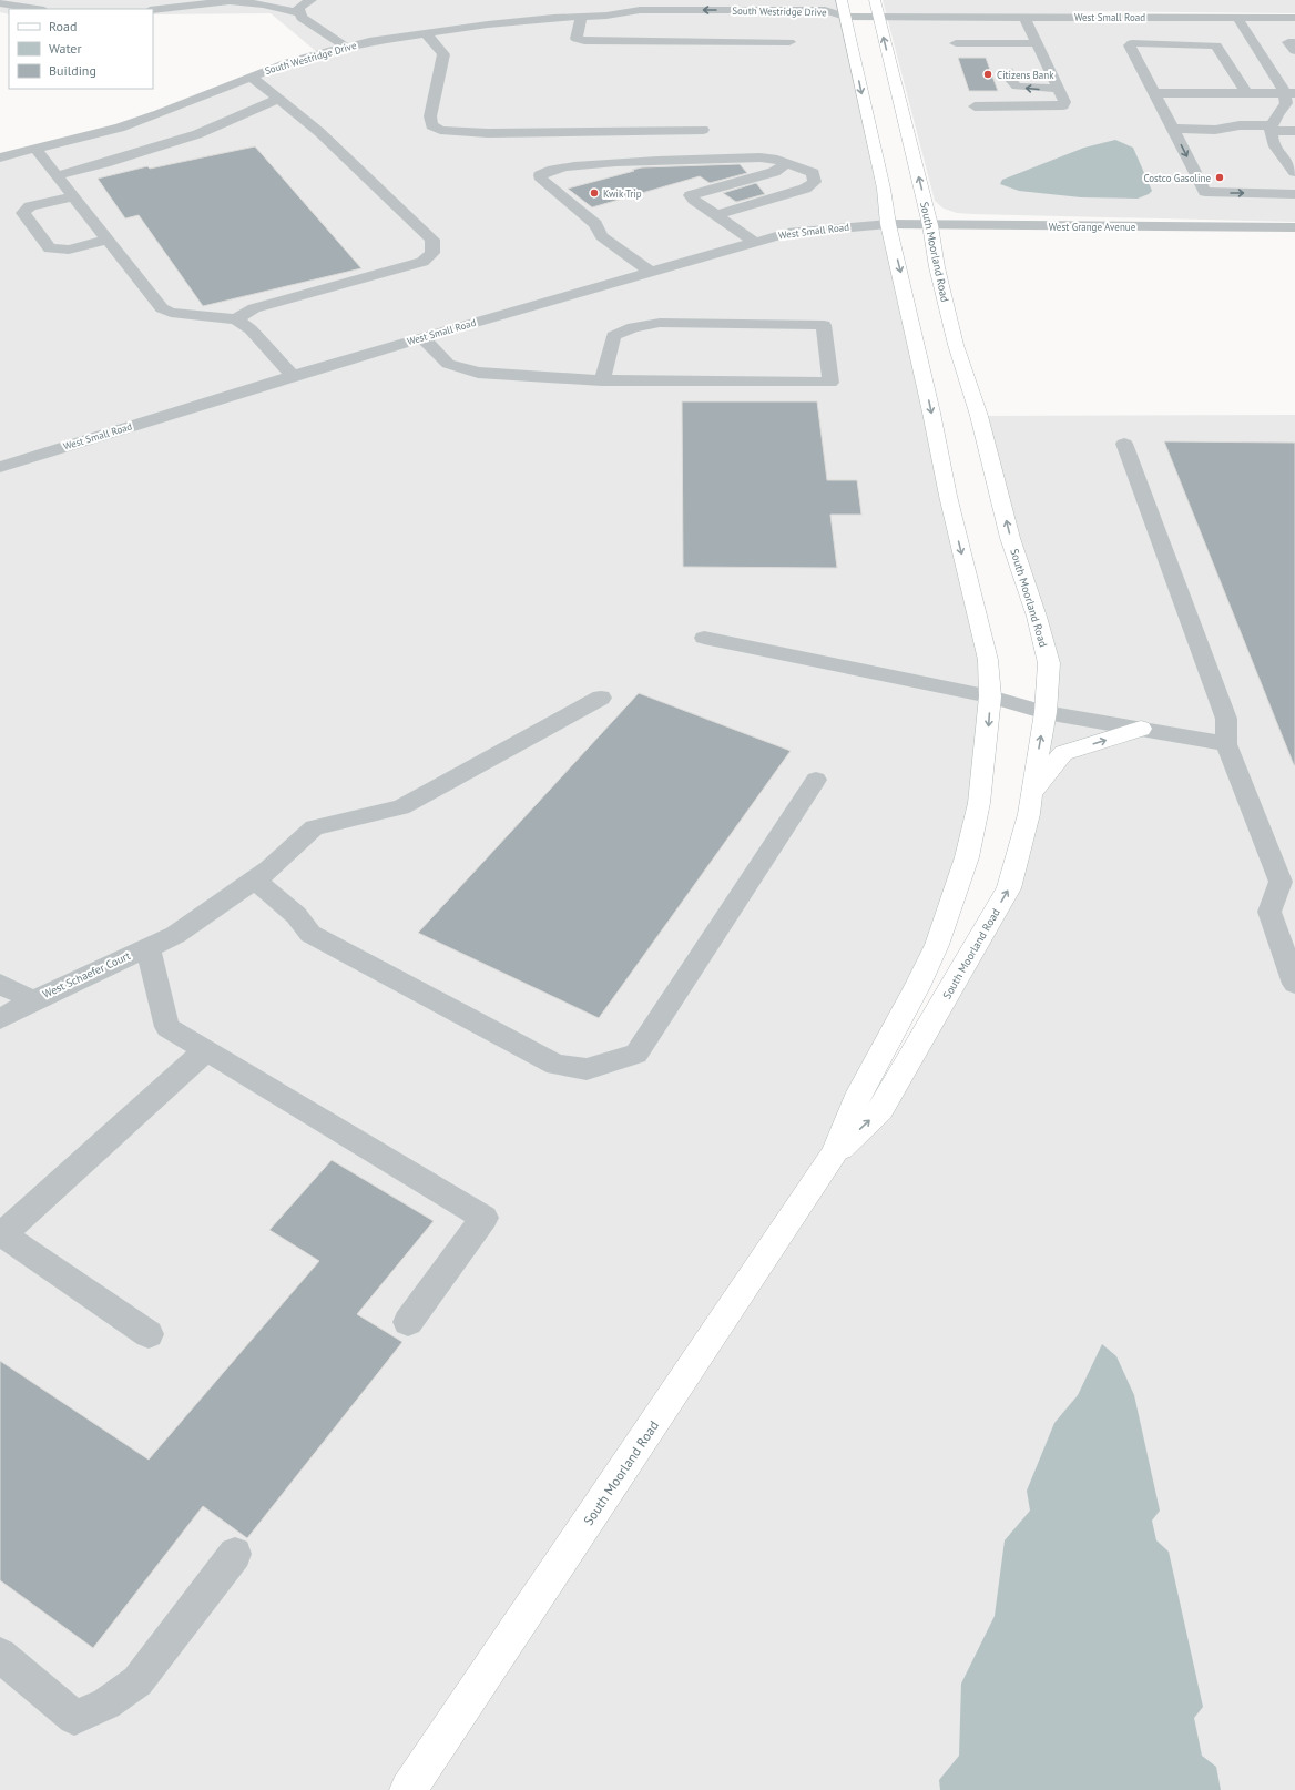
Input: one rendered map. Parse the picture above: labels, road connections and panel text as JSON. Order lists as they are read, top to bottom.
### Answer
{
  "streets": {
    "main road": ["South Moorland Road"],
    "street": [
      "South Westridge Drive",
      "West Small Road",
      "West Grange Avenue",
      "West Schaefer Court"
    ]
  },
  "crossings": [
    ["South Westridge Drive", "West Small Road"],
    ["South Westridge Drive", "South Moorland Road"],
    ["West Small Road", "West Grange Avenue"],
    ["West Small Road", "South Moorland Road"],
    ["West Grange Avenue", "South Moorland Road"]
  ],
  "places": ["Citizens Bank", "Costco Gasoline", "Kwik Trip"],
  "legend": ["Road", "Water", "Building"]
}
